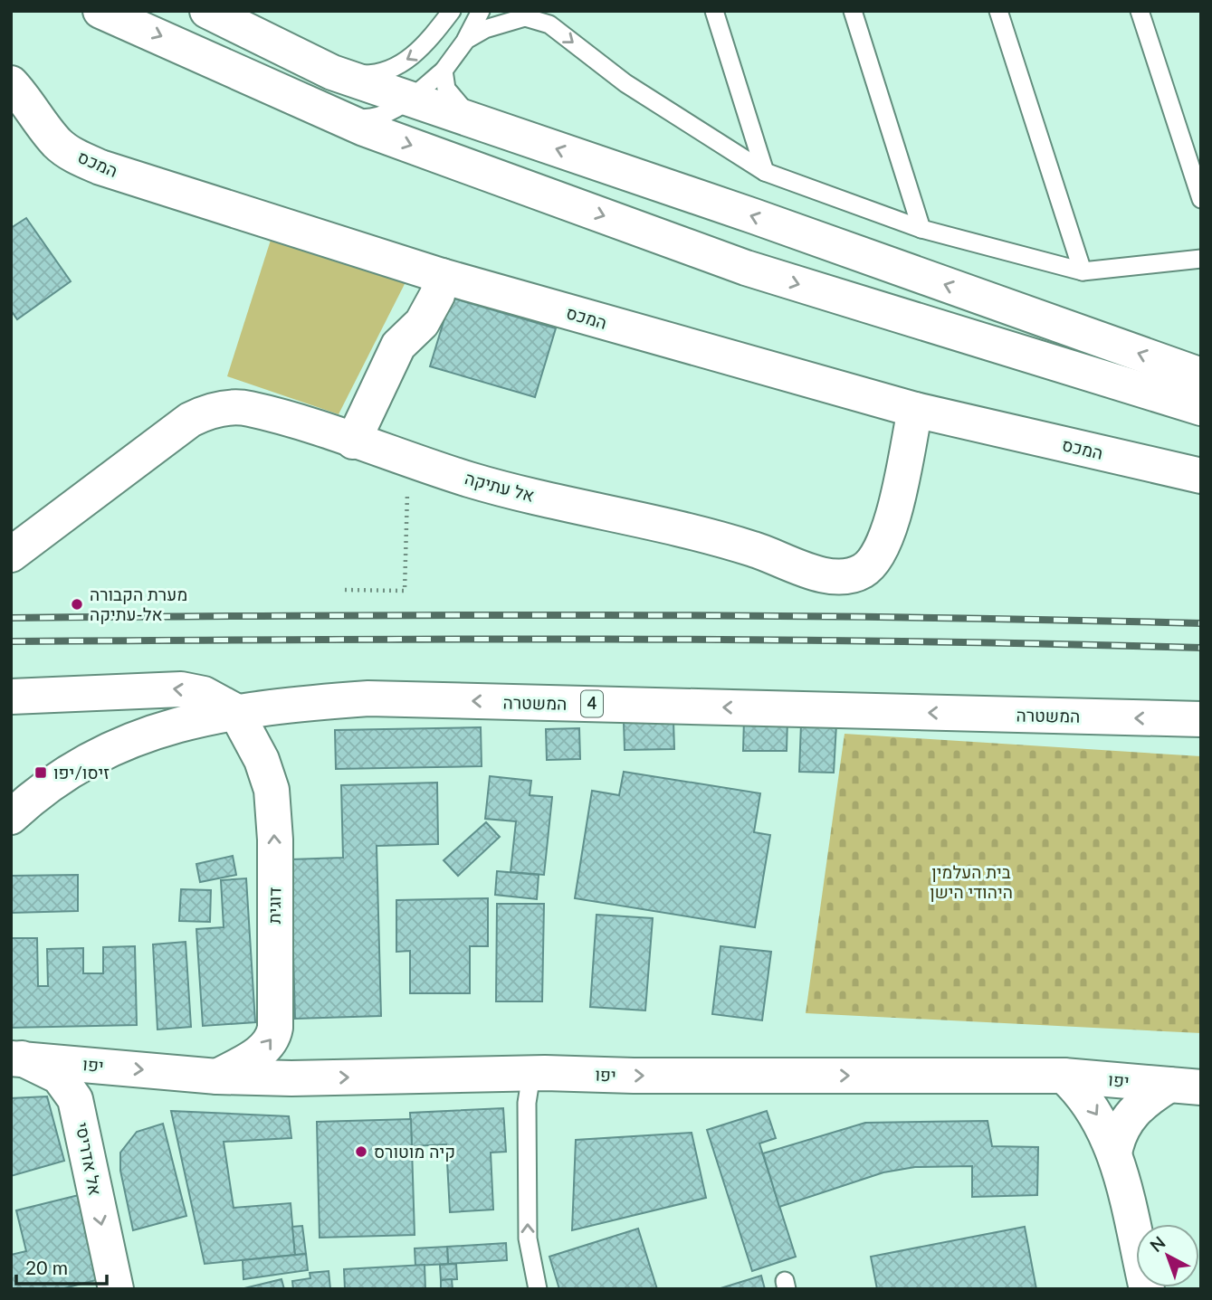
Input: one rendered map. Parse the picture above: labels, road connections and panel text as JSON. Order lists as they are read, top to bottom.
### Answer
{
  "streets": {
    "main road": [
      "המכס",
      "אל עתיקה",
      "המשטרה",
      "4",
      "דוגית",
      "יפו",
      "אל אדריסי"
    ]
  },
  "crossings": [
    ["המכס", "אל עתיקה"],
    ["המשטרה", "דוגית"],
    ["דוגית", "יפו"],
    ["יפו", "אל אדריסי"]
  ],
  "one_way": [
    "המשטרה",
    "דוגית",
    "יפו",
    "אל אדריסי"
  ],
  "parks": ["בית העלמין היהודי הישן"],
  "places": {
    "other": ["מערת הקבורה אל-עתיקה", "קיה מוטורס"],
    "transit": ["זיסו/יפו"]
  },
  "scale_bar": "20 m",
  "north": "top left"
}
